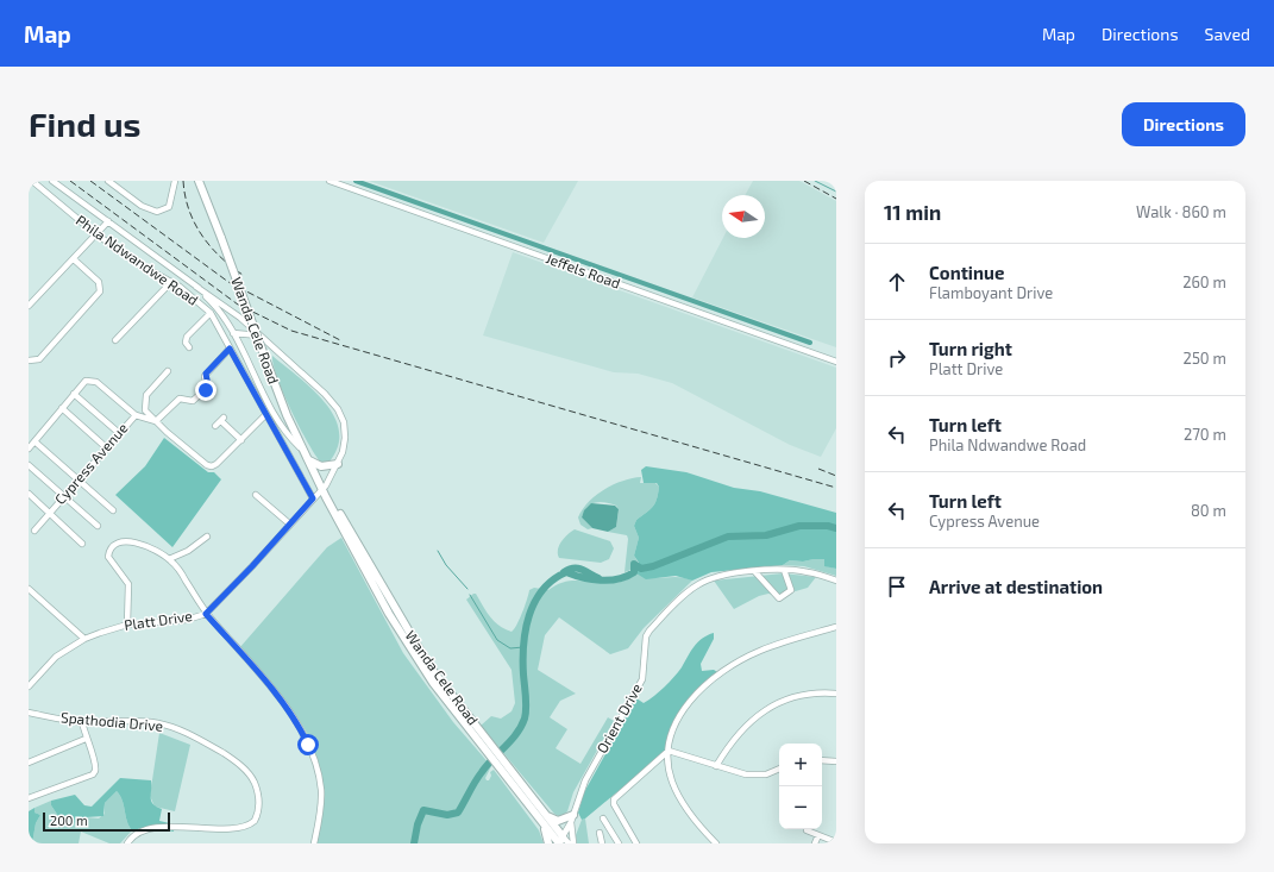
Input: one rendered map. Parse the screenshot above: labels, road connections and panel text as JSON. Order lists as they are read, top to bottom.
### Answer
{
  "streets": {
    "main road": ["Wanda Cele Road"],
    "street": [
      "Phila Ndwandwe Road",
      "Jeffels Road",
      "Cypress Avenue",
      "Platt Drive",
      "Orient Drive",
      "Spathodia Drive"
    ]
  },
  "crossings": [
    ["Phila Ndwandwe Road", "Wanda Cele Road"],
    ["Phila Ndwandwe Road", "Platt Drive"],
    ["Wanda Cele Road", "Platt Drive"],
    ["Wanda Cele Road", "Orient Drive"]
  ],
  "scale_bar": "200 m",
  "north": "left",
  "page": {
    "header": "Map",
    "nav": ["Map", "Directions", "Saved"],
    "buttons": "Directions",
    "title": "Find us",
    "heading": ["11 min", "Walk · 860 m"],
    "list": [
      ["Continue", "Flamboyant Drive", "260 m"],
      ["Turn right", "Platt Drive", "250 m"],
      ["Turn left", "Phila Ndwandwe Road", "270 m"],
      ["Turn left", "Cypress Avenue", "80 m"],
      "Arrive at destination"
    ],
    "map_buttons": ["+", "−"],
    "scale": "200 m"
  }
}
